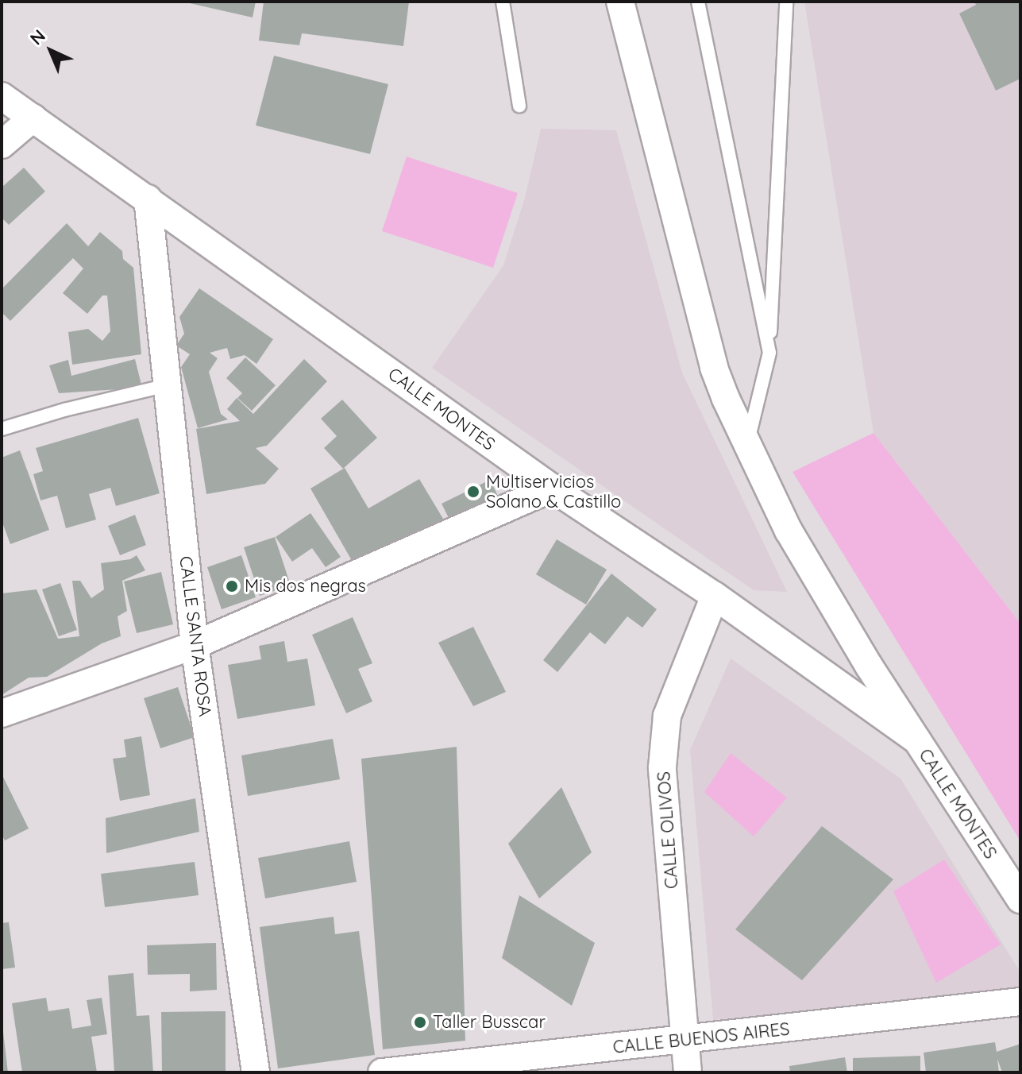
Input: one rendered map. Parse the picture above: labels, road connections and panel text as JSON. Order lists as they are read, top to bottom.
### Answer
{
  "streets": {
    "street": [
      "CALLE MONTES",
      "CALLE SANTA ROSA",
      "CALLE OLIVOS",
      "CALLE BUENOS AIRES"
    ]
  },
  "crossings": [
    ["CALLE MONTES", "CALLE SANTA ROSA"],
    ["CALLE MONTES", "CALLE OLIVOS"],
    ["CALLE OLIVOS", "CALLE BUENOS AIRES"]
  ],
  "places": ["Multiservicios Solano & Castillo", "Mis dos negras", "Taller Busscar"],
  "north": "top left"
}
